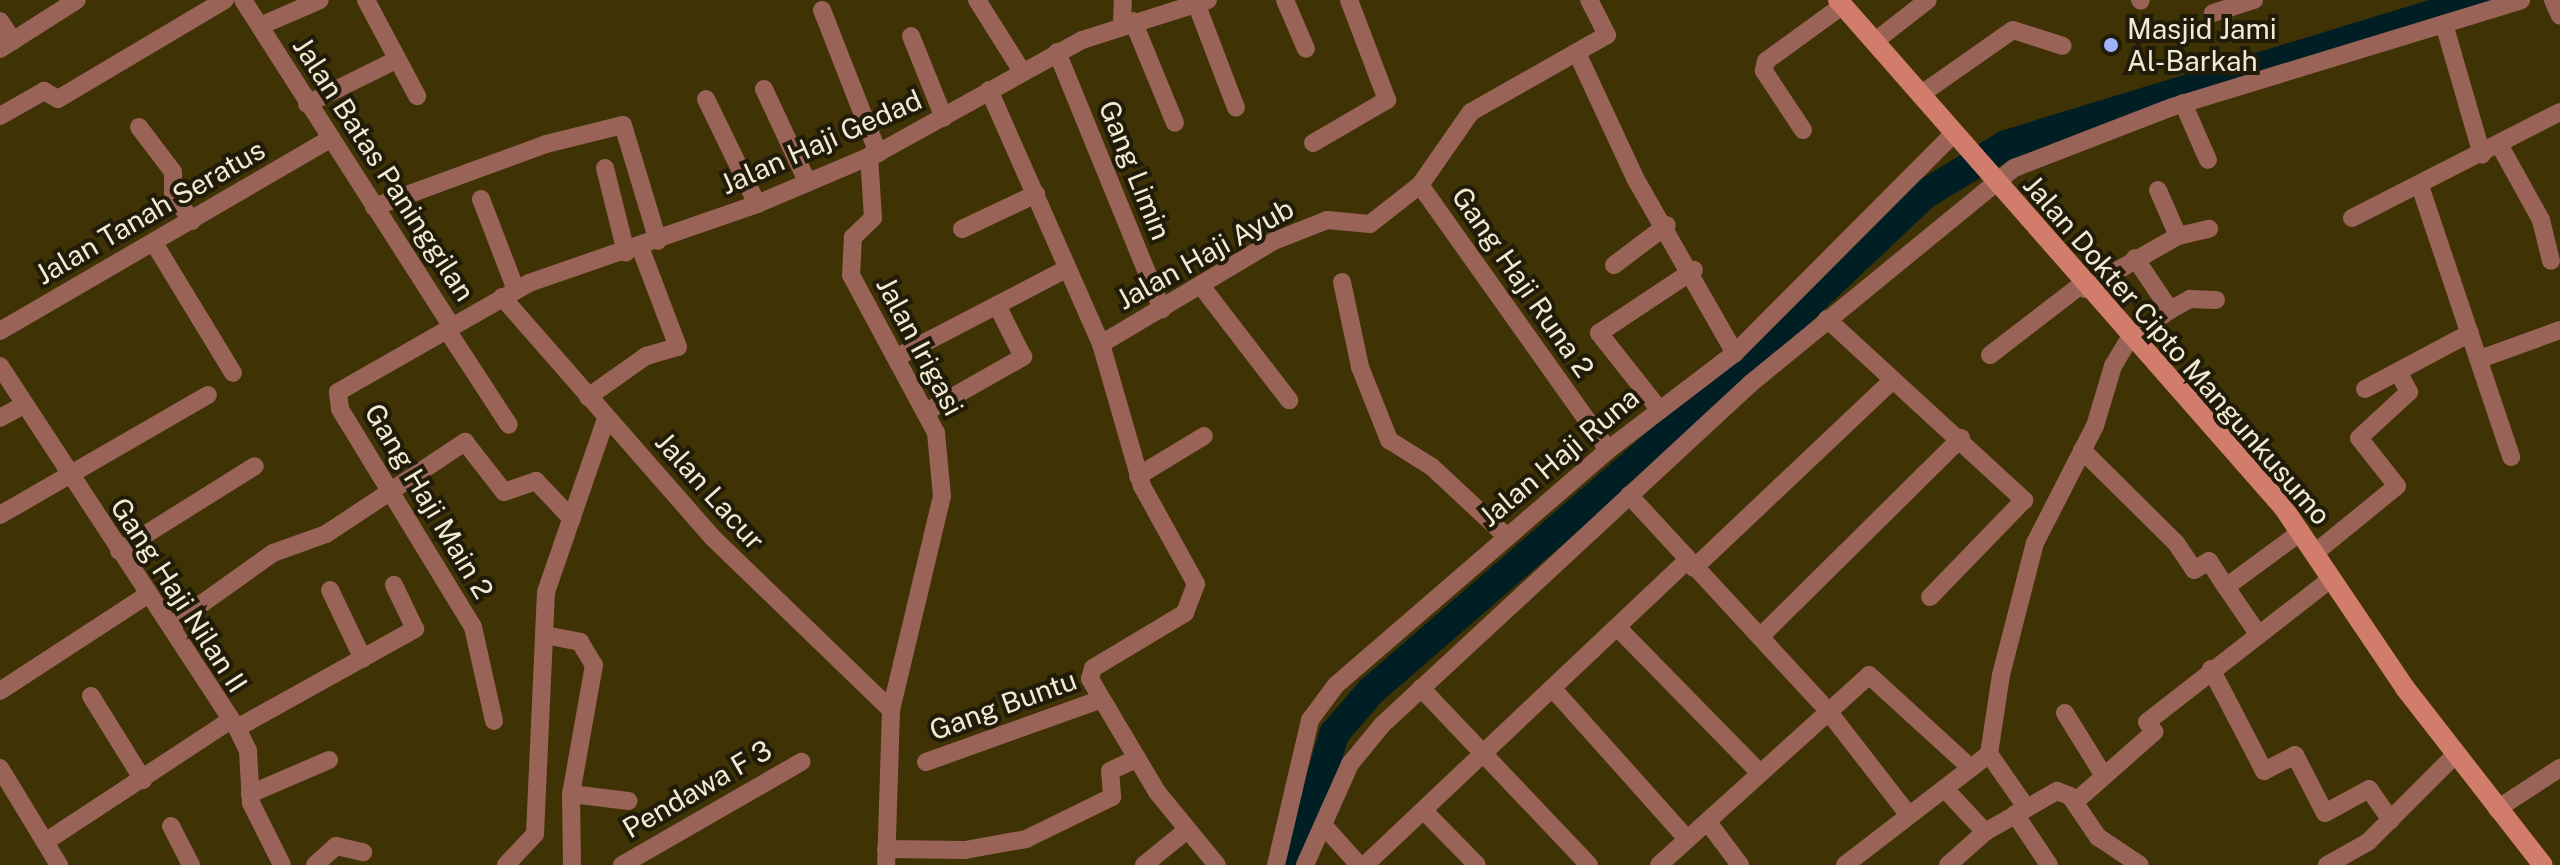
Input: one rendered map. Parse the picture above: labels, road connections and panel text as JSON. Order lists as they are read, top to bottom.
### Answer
{
  "streets": {
    "main road": ["Jalan Dokter Cipto Mangunkusumo"],
    "street": [
      "Jalan Haji Gedad",
      "Jalan Batas Paninggilan",
      "Gang Limin",
      "Jalan Tanah Seratus",
      "Jalan Haji Ayub",
      "Gang Haji Runa 2",
      "Jalan Irigasi",
      "Jalan Haji Runa",
      "Jalan Lacur",
      "Gang Haji Main 2",
      "Gang Haji Nilan II",
      "Gang Buntu",
      "Pendawa F 3"
    ]
  },
  "crossings": [
    ["Jalan Haji Gedad", "Jalan Batas Paninggilan"],
    ["Jalan Haji Gedad", "Gang Limin"],
    ["Jalan Haji Gedad", "Jalan Irigasi"],
    ["Jalan Haji Gedad", "Jalan Lacur"],
    ["Jalan Haji Gedad", "Gang Haji Main 2"],
    ["Jalan Batas Paninggilan", "Jalan Tanah Seratus"],
    ["Jalan Batas Paninggilan", "Gang Haji Main 2"],
    ["Gang Limin", "Jalan Haji Ayub"],
    ["Jalan Haji Ayub", "Gang Haji Runa 2"],
    ["Gang Haji Runa 2", "Jalan Haji Runa"],
    ["Jalan Irigasi", "Jalan Lacur"],
    ["Jalan Dokter Cipto Mangunkusumo", "Jalan Haji Runa"]
  ],
  "places": ["Masjid Jami Al-Barkah"]
}
